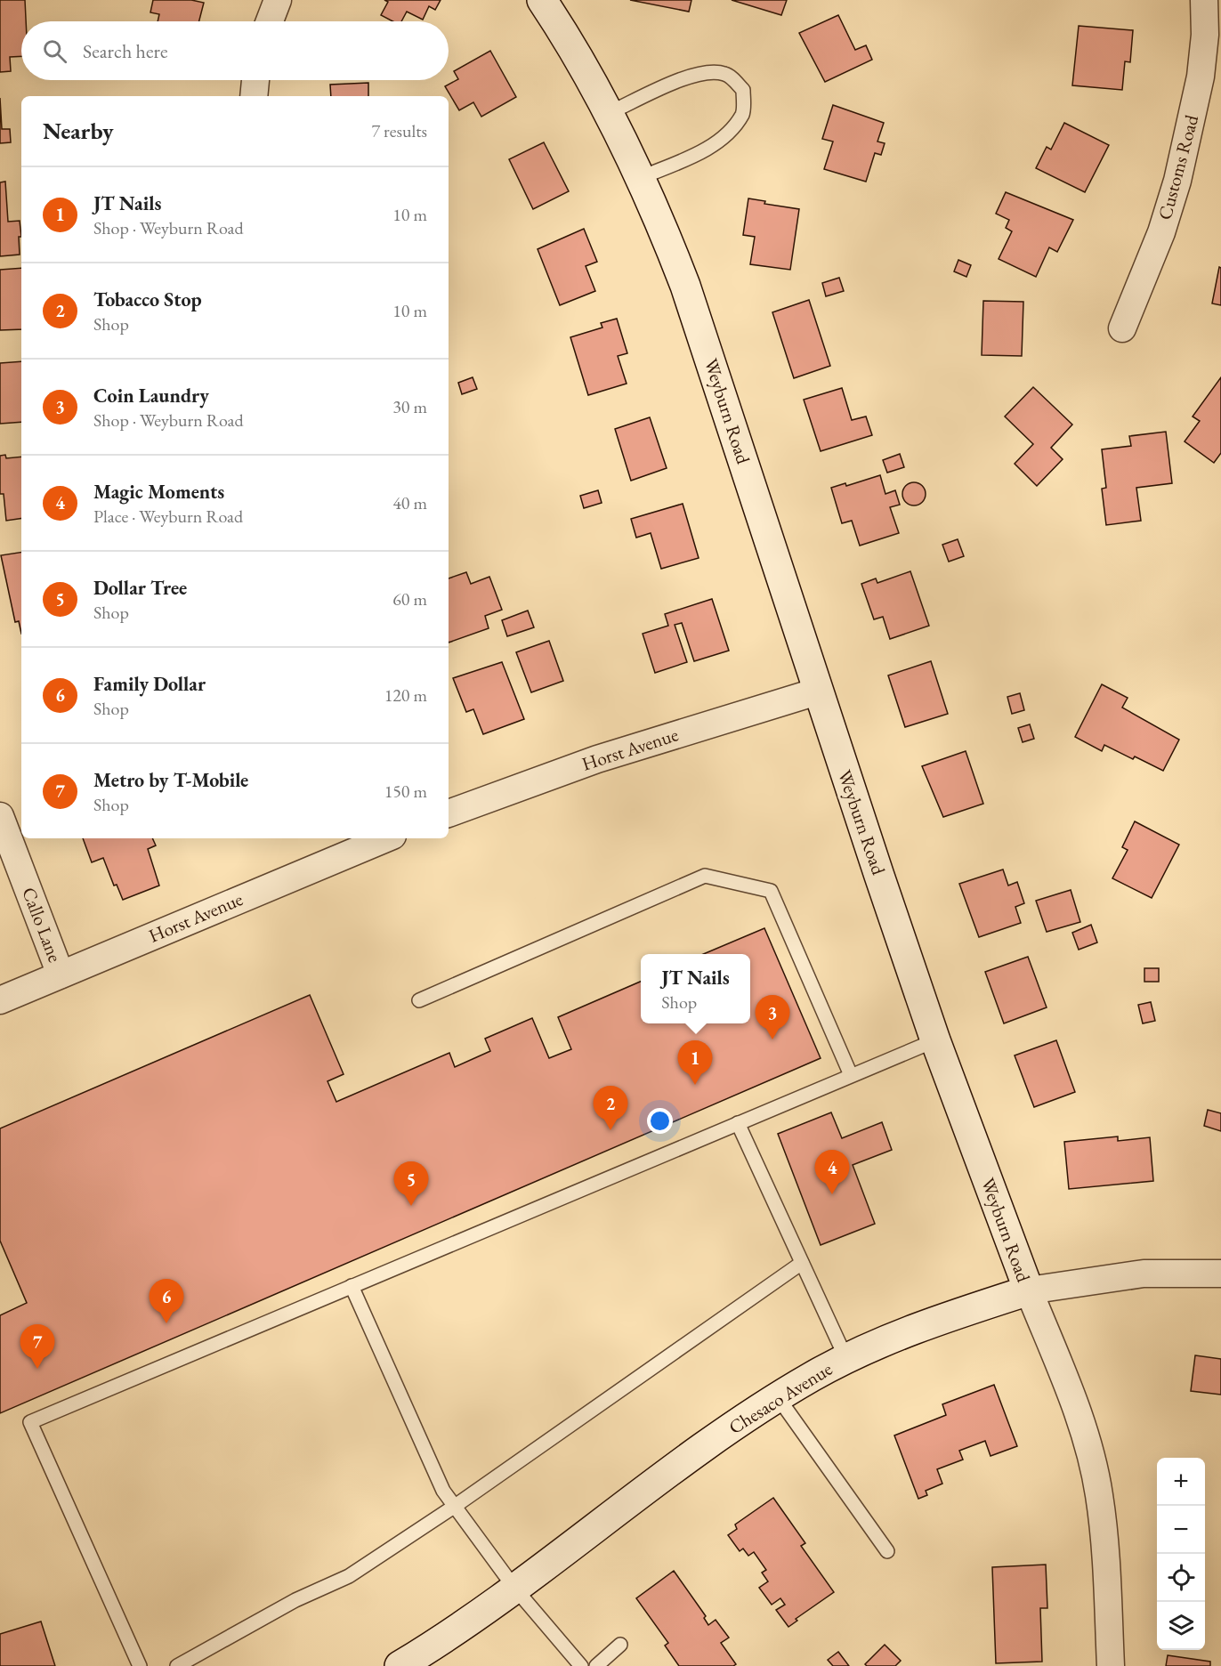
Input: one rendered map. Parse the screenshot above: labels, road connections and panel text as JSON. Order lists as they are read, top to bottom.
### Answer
{
  "streets": {
    "street": [
      "Customs Road",
      "Weyburn Road",
      "Horst Avenue",
      "Callo Lane",
      "Chesaco Avenue"
    ]
  },
  "crossings": [
    ["Weyburn Road", "Horst Avenue"],
    ["Weyburn Road", "Chesaco Avenue"],
    ["Horst Avenue", "Callo Lane"]
  ],
  "page": {
    "search": "Search here",
    "heading": ["Nearby", "7 results"],
    "list": [
      {
        "mark": "1",
        "name": "JT Nails",
        "note": "Shop · Weyburn Road",
        "value": "10 m"
      },
      {
        "mark": "2",
        "name": "Tobacco Stop",
        "note": "Shop",
        "value": "10 m"
      },
      {
        "mark": "3",
        "name": "Coin Laundry",
        "note": "Shop · Weyburn Road",
        "value": "30 m"
      },
      {
        "mark": "4",
        "name": "Magic Moments",
        "note": "Place · Weyburn Road",
        "value": "40 m"
      },
      {
        "mark": "5",
        "name": "Dollar Tree",
        "note": "Shop",
        "value": "60 m"
      },
      {
        "mark": "6",
        "name": "Family Dollar",
        "note": "Shop",
        "value": "120 m"
      },
      {
        "mark": "7",
        "name": "Metro by T-Mobile",
        "note": "Shop",
        "value": "150 m"
      }
    ],
    "popup": ["JT Nails", "Shop"],
    "pins": [
      "3",
      "1",
      "2",
      "4",
      "5",
      "6",
      "7"
    ],
    "map_buttons": ["+", "−"]
  }
}
